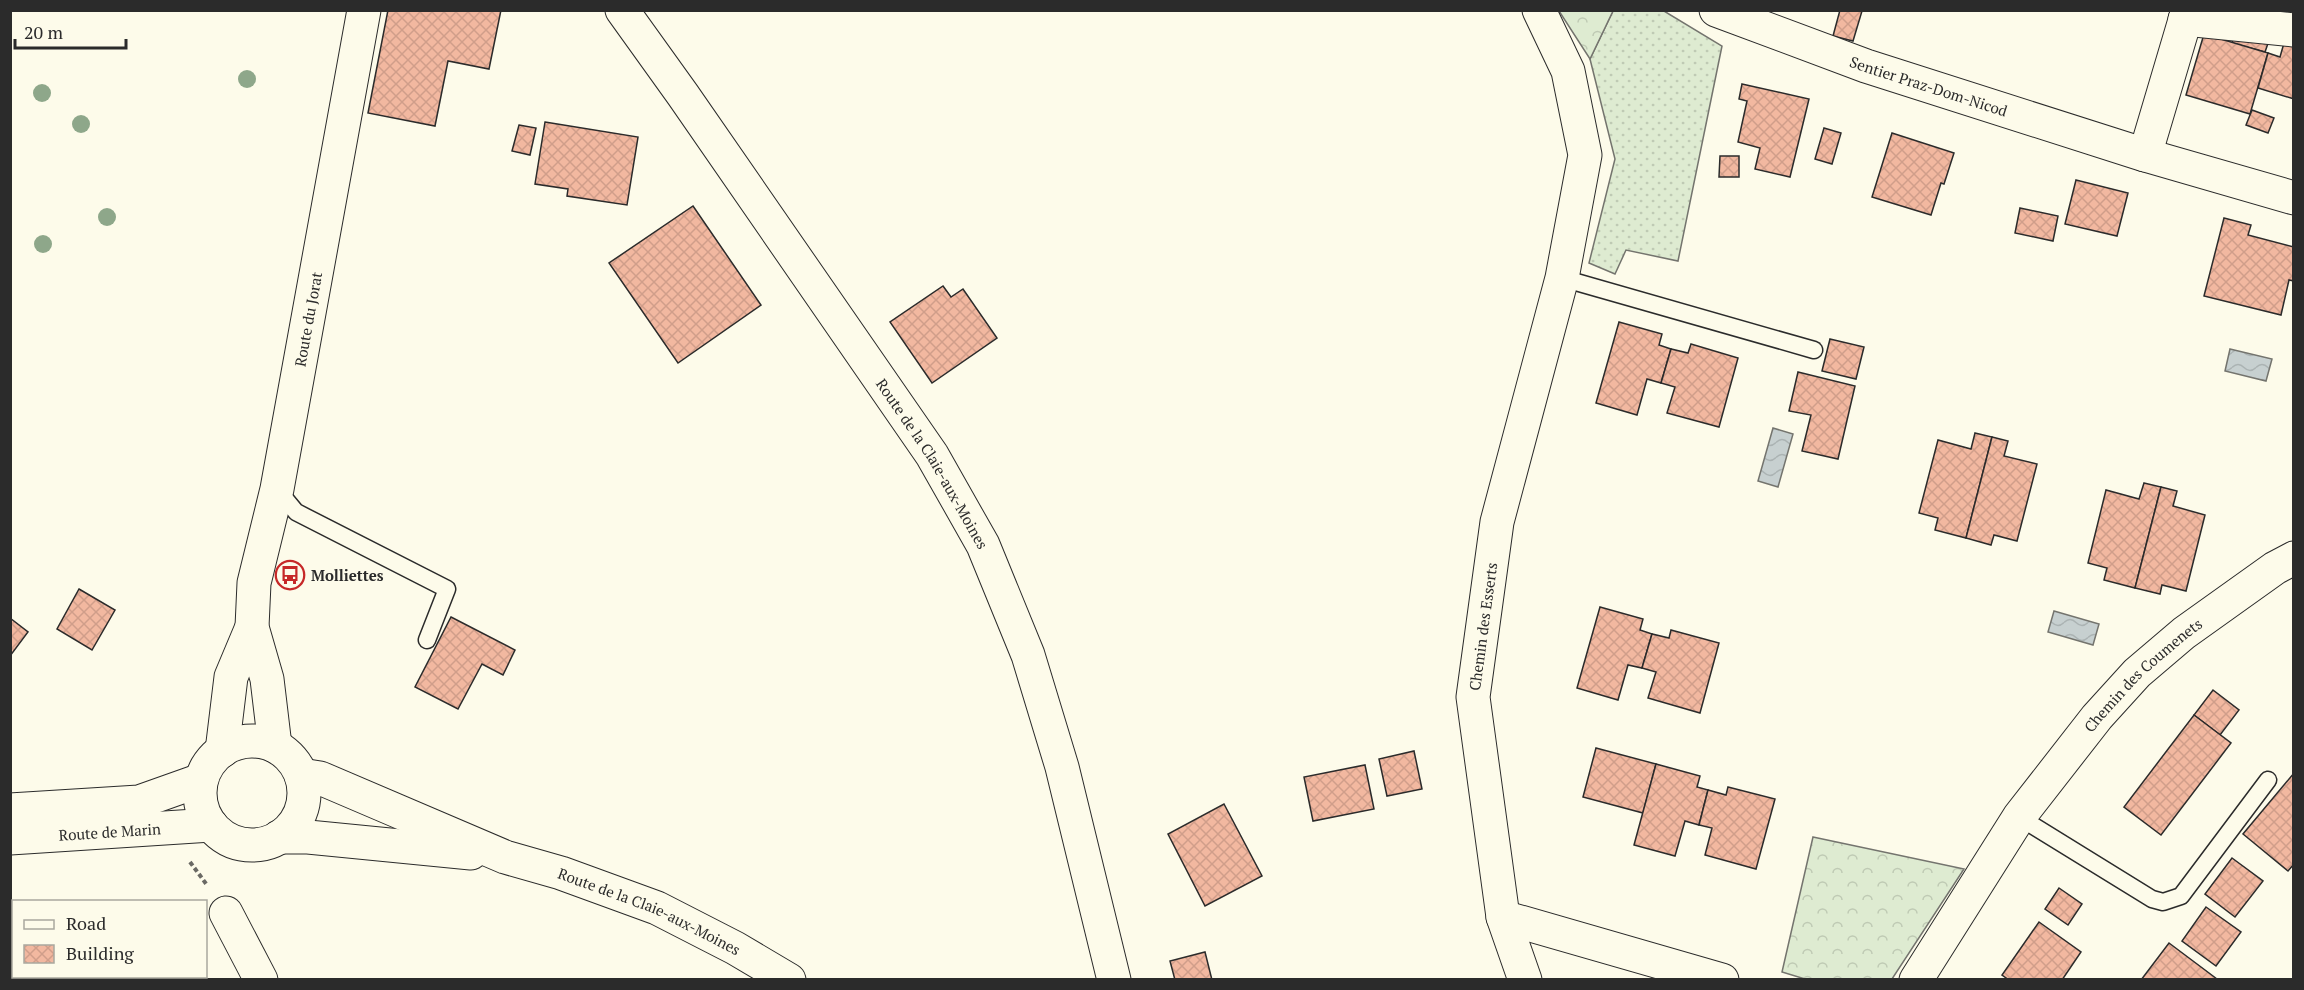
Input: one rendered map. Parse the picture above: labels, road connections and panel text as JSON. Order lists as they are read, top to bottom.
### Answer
{
  "streets": {
    "street": [
      "Sentier Praz-Dom-Nicod",
      "Route du Jorat",
      "Route de la Claie-aux-Moines",
      "Chemin des Esserts",
      "Chemin des Coumenets",
      "Route de Marin"
    ]
  },
  "crossings": [
    ["Route du Jorat", "Route de la Claie-aux-Moines"],
    ["Route du Jorat", "Route de Marin"],
    ["Route de la Claie-aux-Moines", "Route de Marin"]
  ],
  "places": {
    "bus stop": ["Molliettes"]
  },
  "legend": ["Road", "Building"],
  "scale_bar": "20 m"
}
